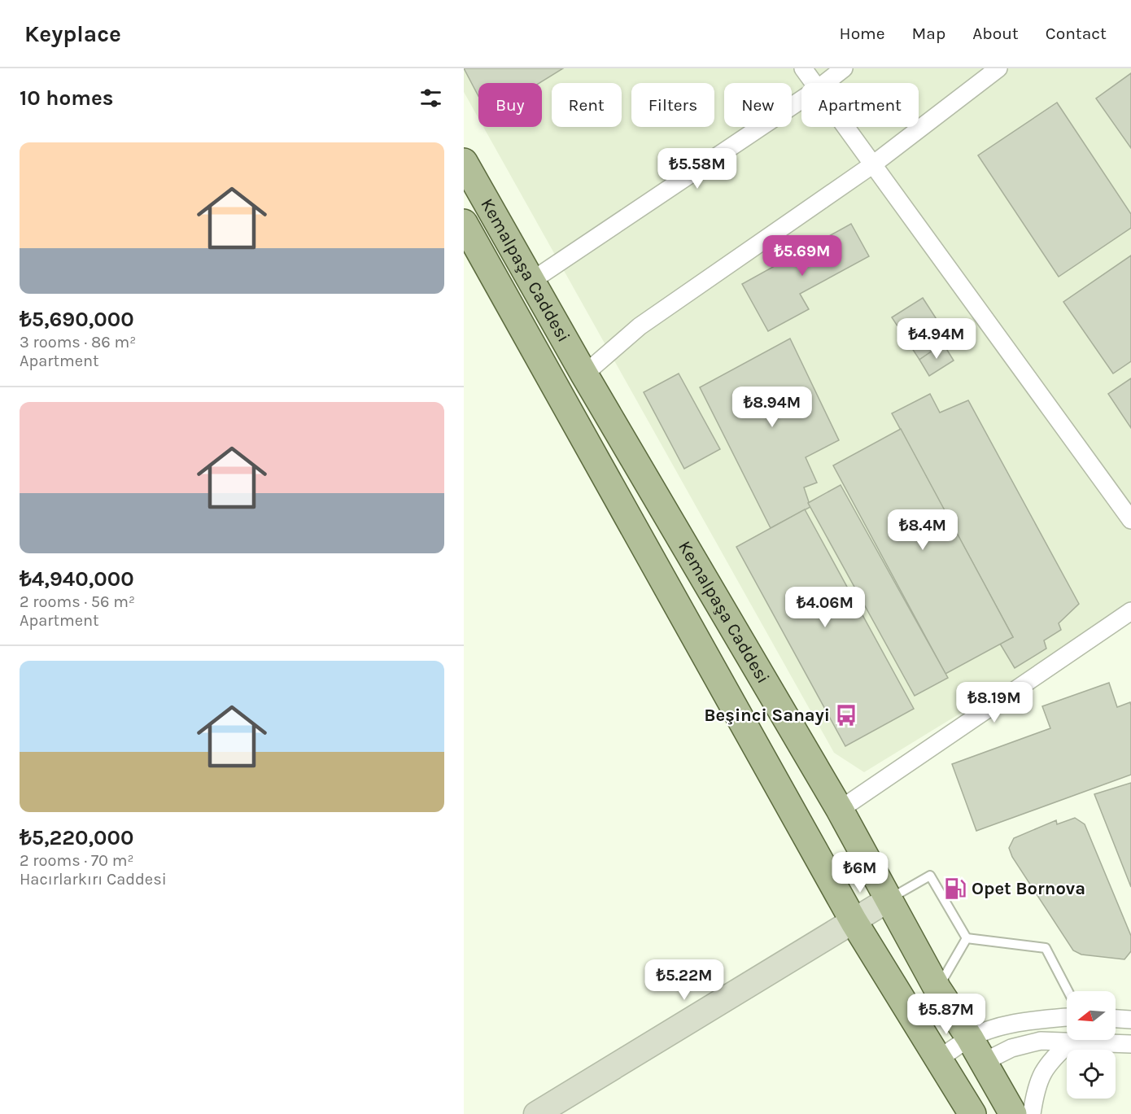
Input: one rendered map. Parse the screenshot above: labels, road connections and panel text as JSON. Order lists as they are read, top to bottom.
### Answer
{
  "streets": {
    "main road": ["Kemalpaşa Caddesi"]
  },
  "places": {
    "bus stop": ["Beşinci Sanayi"],
    "fuel station": ["Opet Bornova"]
  },
  "north": "left",
  "page": {
    "header": "Keyplace",
    "nav": [
      "Home",
      "Map",
      "About",
      "Contact"
    ],
    "heading": "10 homes",
    "chip": [
      "Buy",
      "Rent",
      "Filters",
      "New",
      "Apartment"
    ],
    "list": [
      {
        "name": "₺5,690,000",
        "note": "3 rooms · 86 m² · Apartment"
      },
      {
        "name": "₺4,940,000",
        "note": "2 rooms · 56 m² · Apartment"
      },
      {
        "name": "₺5,220,000",
        "note": "2 rooms · 70 m² · Hacırlarkırı Caddesi"
      }
    ],
    "price": [
      "₺5.58M",
      "₺5.69M",
      "₺4.94M",
      "₺8.94M",
      "₺8.4M",
      "₺4.06M",
      "₺8.19M",
      "₺6M",
      "₺5.22M",
      "₺5.87M"
    ]
  }
}
